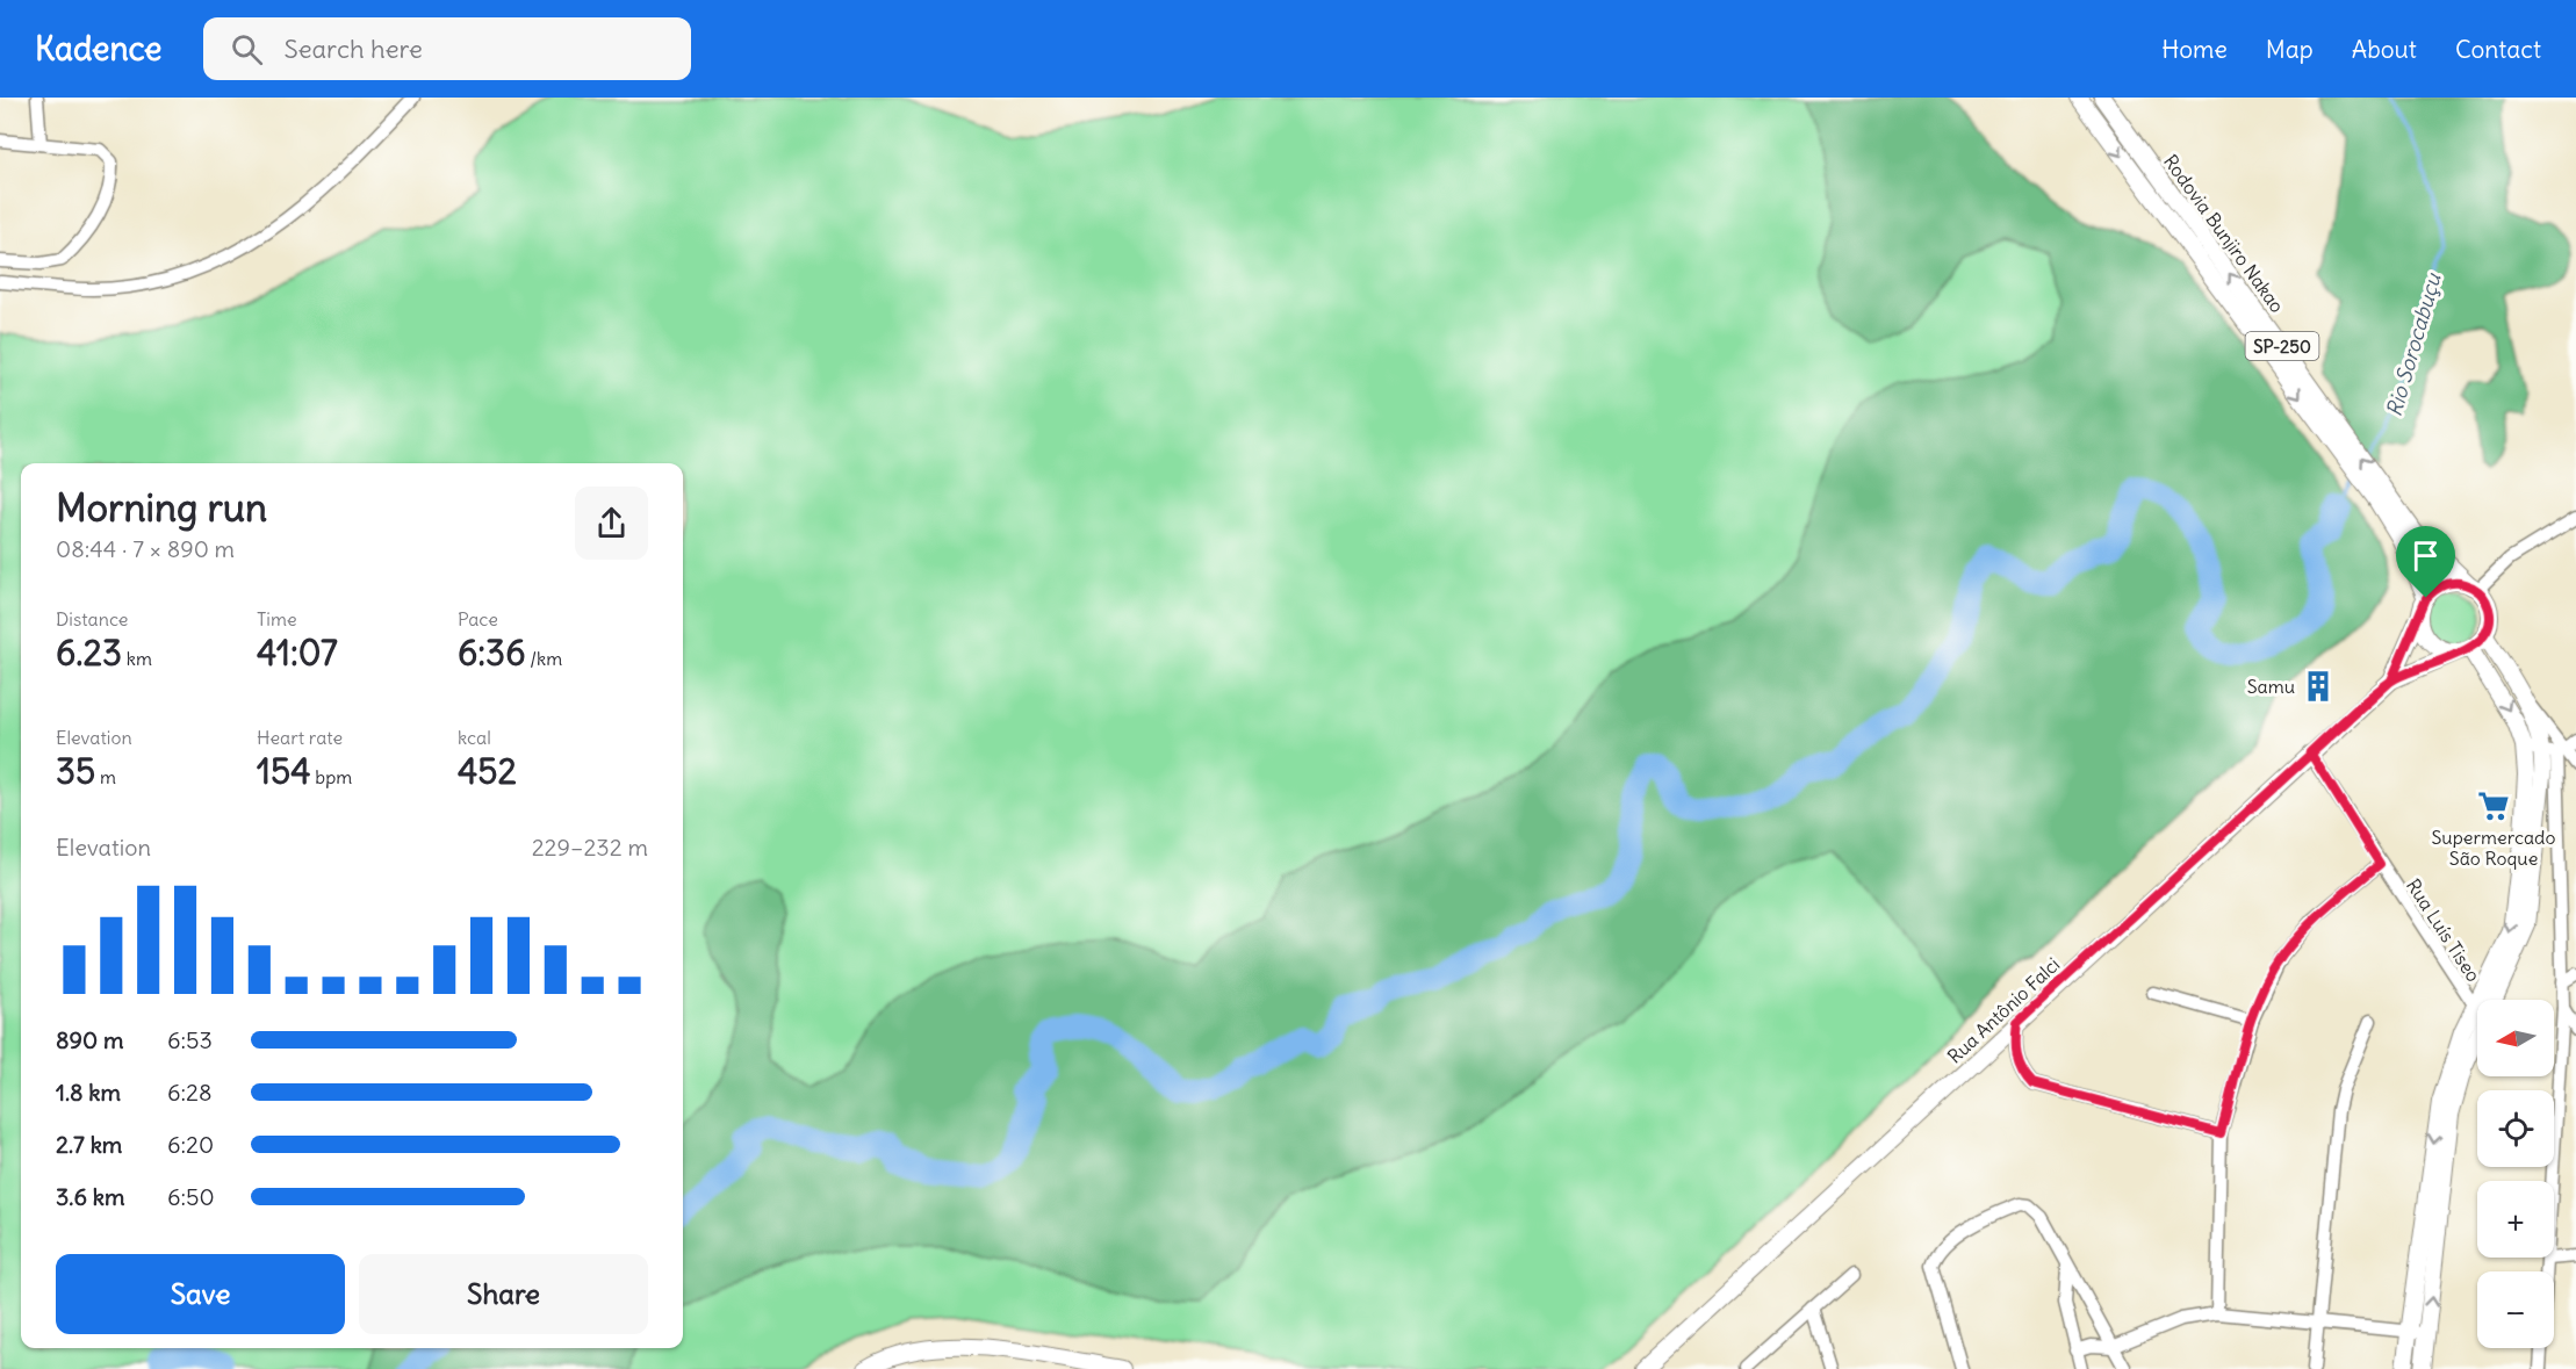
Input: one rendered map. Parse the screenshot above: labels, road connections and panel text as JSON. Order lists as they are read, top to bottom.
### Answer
{
  "streets": {
    "main road": ["Rodovia Bunjiro Nakao", "SP-250", "Rua Antônio Falci"],
    "street": ["Rua Luís Tiseo"]
  },
  "crossings": [
    ["Rodovia Bunjiro Nakao", "SP-250"],
    ["Rodovia Bunjiro Nakao", "Rua Antônio Falci"],
    ["SP-250", "Rua Antônio Falci"],
    ["Rua Luís Tiseo", "Rua Antônio Falci"]
  ],
  "water": ["Rio Sorocabuçu"],
  "places": {
    "building": ["Samu"],
    "supermarket": ["Supermercado São Roque"]
  },
  "north": "left",
  "page": {
    "header": "Kadence",
    "search": "Search here",
    "nav": [
      "Home",
      "Map",
      "About",
      "Contact"
    ],
    "heading": ["Morning run", "08:44 · 7 × 890 m"],
    "stats": [
      ["Distance", "6.23 km"],
      ["Time", "41:07"],
      ["Pace", "6:36 /km"],
      ["Elevation", "35 m"],
      ["Heart rate", "154 bpm"],
      ["kcal", "452"]
    ],
    "chart": ["Elevation", "229–232 m"],
    "map_buttons": ["+", "−"],
    "list": [
      {
        "name": "890 m",
        "note": "6:53"
      },
      {
        "name": "1.8 km",
        "note": "6:28"
      },
      {
        "name": "2.7 km",
        "note": "6:20"
      },
      {
        "name": "3.6 km",
        "note": "6:50"
      }
    ],
    "buttons": ["Save", "Share"]
  }
}
